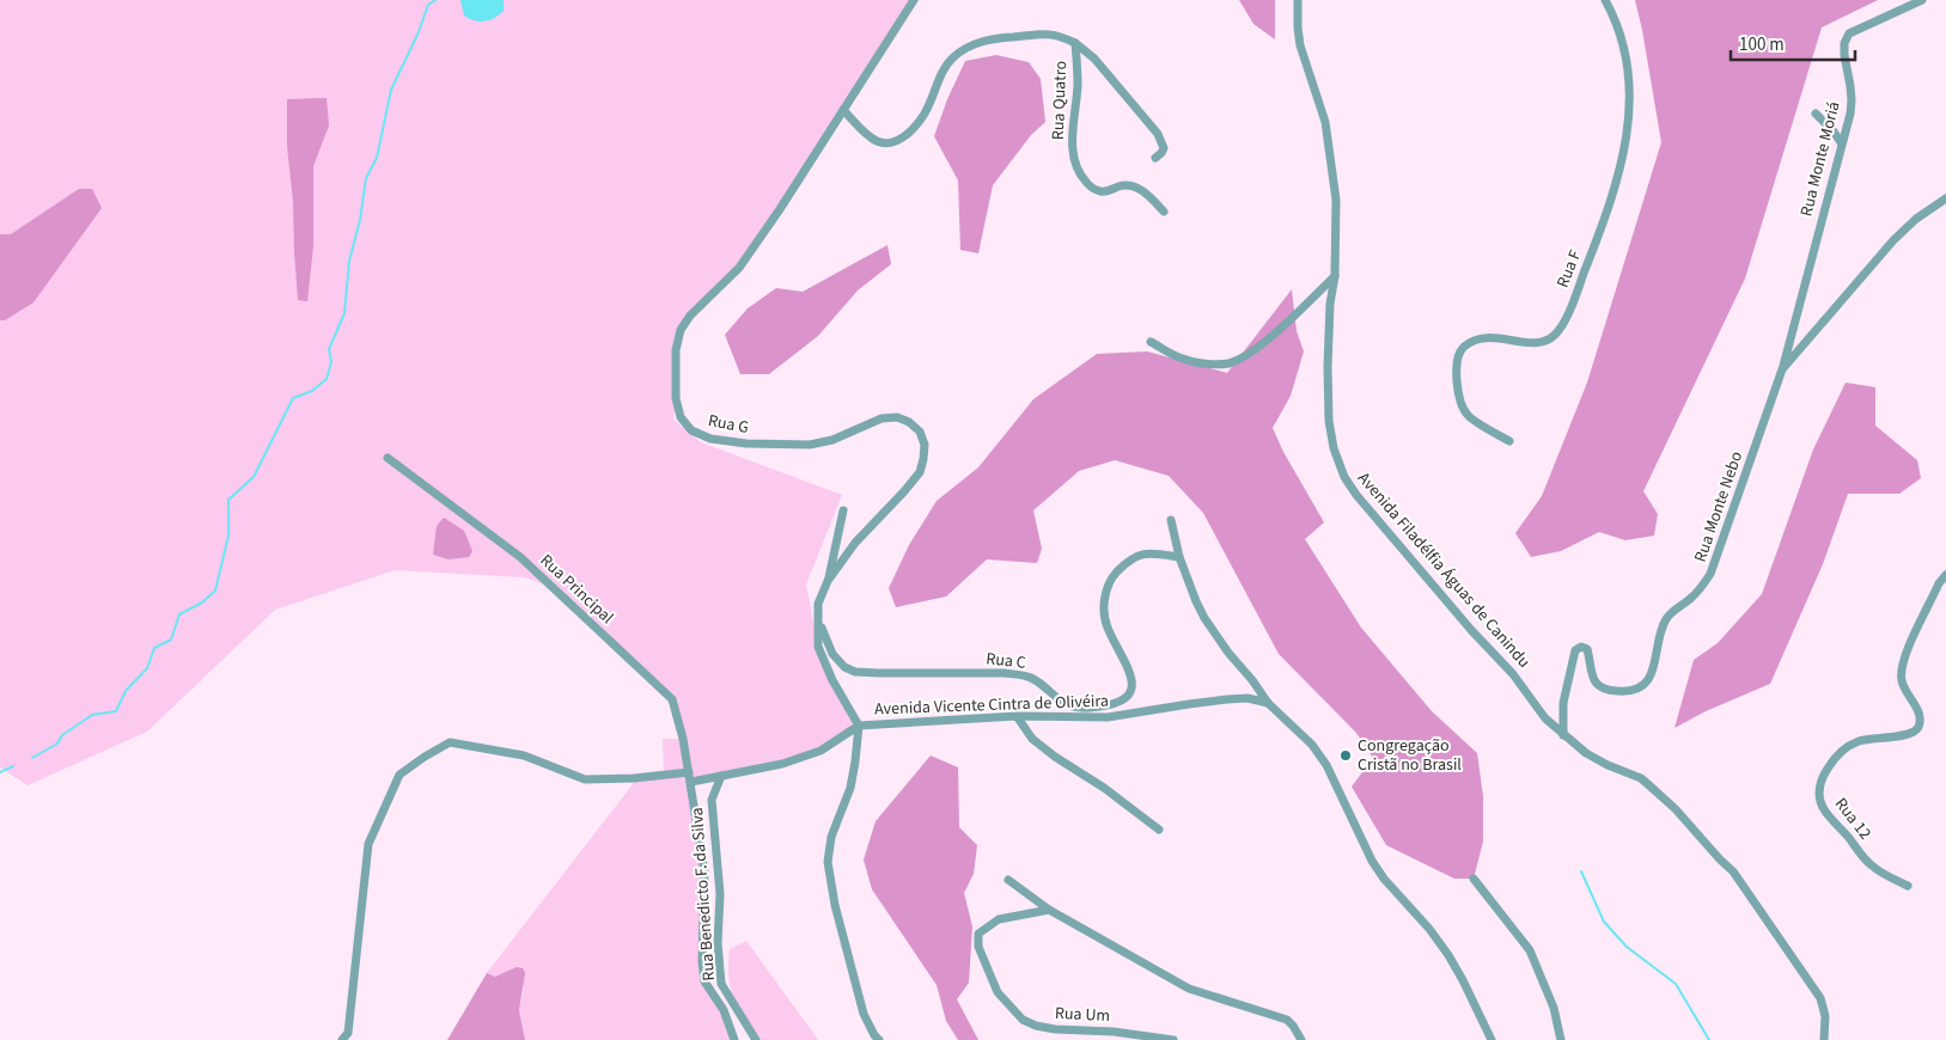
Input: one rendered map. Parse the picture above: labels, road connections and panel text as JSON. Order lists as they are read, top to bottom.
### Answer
{
  "streets": {
    "street": [
      "Rua Quatro",
      "Rua Monte Moriá",
      "Rua F",
      "Rua G",
      "Rua Monte Nebo",
      "Avenida Filadélfia Águas de Canindu",
      "Rua Principal",
      "Rua C",
      "Avenida Vicente Cintra de Olivéira",
      "Rua 12",
      "Rua Benedicto F. da Silva",
      "Rua Um"
    ]
  },
  "crossings": [
    ["Rua Quatro", "Rua G"],
    ["Rua Monte Moriá", "Rua Monte Nebo"],
    ["Rua G", "Rua C"],
    ["Rua G", "Avenida Vicente Cintra de Olivéira"],
    ["Rua Monte Nebo", "Avenida Filadélfia Águas de Canindu"],
    ["Rua Principal", "Avenida Vicente Cintra de Olivéira"],
    ["Avenida Vicente Cintra de Olivéira", "Rua Benedicto F. da Silva"]
  ],
  "places": ["Congregação Cristã no Brasil"],
  "scale_bar": "100 m"
}
